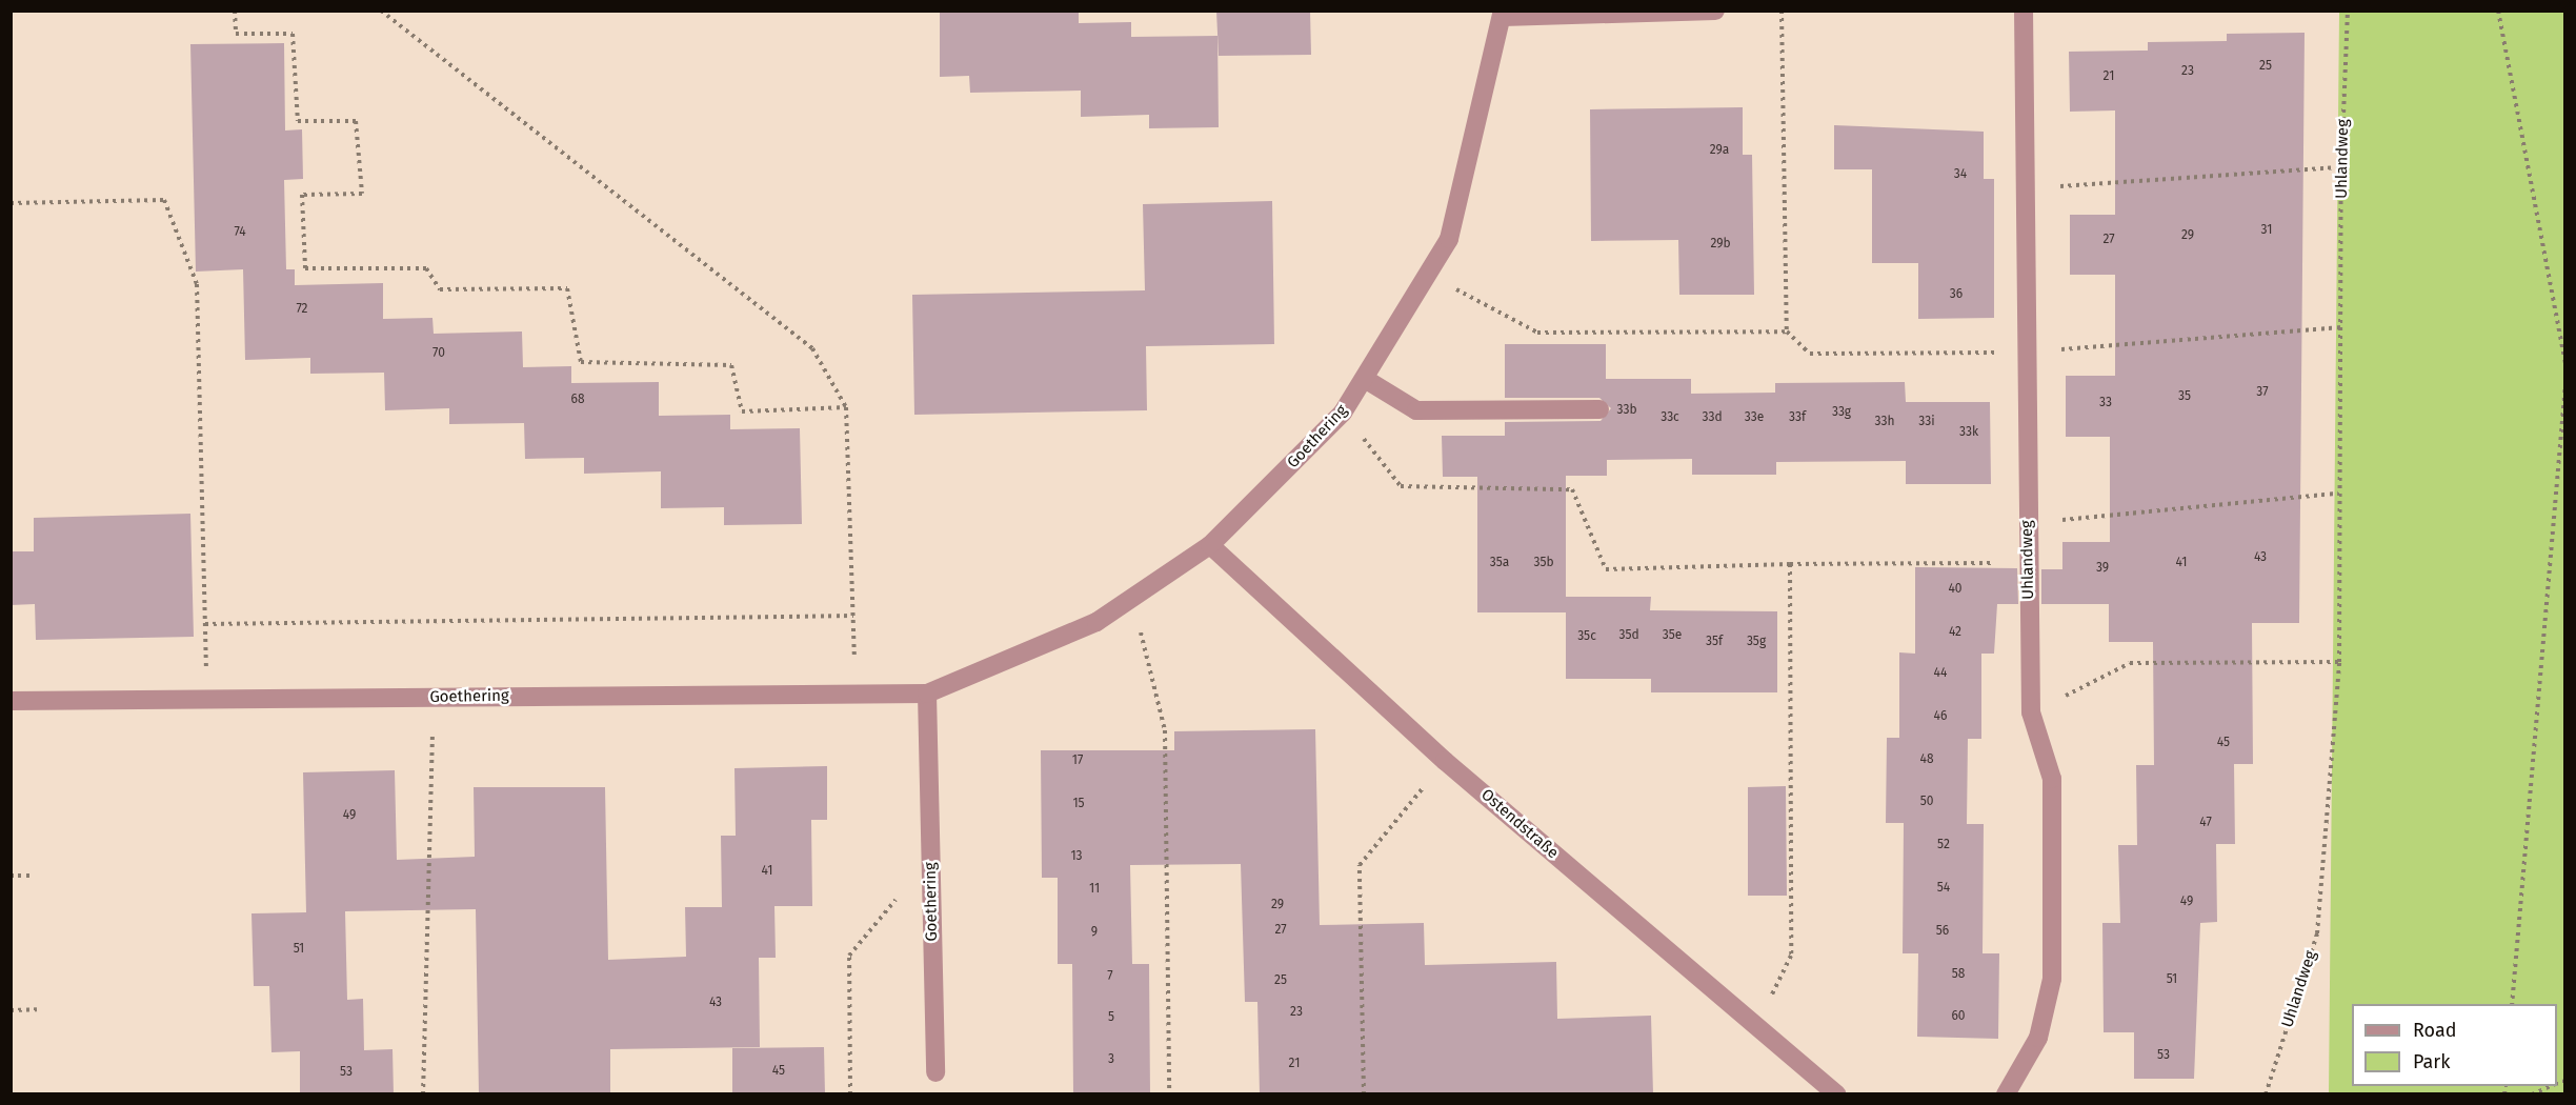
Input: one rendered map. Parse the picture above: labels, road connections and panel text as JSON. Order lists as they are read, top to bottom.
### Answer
{
  "streets": {
    "street": ["Uhlandweg", "Goethering", "Ostendstraße"]
  },
  "crossings": [
    ["Goethering", "Ostendstraße"]
  ],
  "house_numbers": [
    "25",
    "23",
    "21",
    "29a",
    "34",
    "31",
    "74",
    "29",
    "27",
    "29b",
    "36",
    "72",
    "70",
    "37",
    "35",
    "68",
    "33",
    "33b",
    "33g",
    "33c",
    "33d",
    "33e",
    "33f",
    "33h",
    "33i",
    "33k",
    "43",
    "35a",
    "35b",
    "41",
    "39",
    "40",
    "42",
    "35d",
    "35e",
    "35c",
    "35f",
    "35g",
    "44",
    "46",
    "45",
    "48",
    "17",
    "50",
    "15",
    "49",
    "47",
    "52",
    "13",
    "41",
    "54",
    "11",
    "49",
    "29",
    "27",
    "56",
    "9",
    "51",
    "58",
    "7",
    "51",
    "25",
    "43",
    "23",
    "60",
    "5",
    "53",
    "3",
    "21",
    "45",
    "53"
  ],
  "legend": ["Road", "Park"]
}
